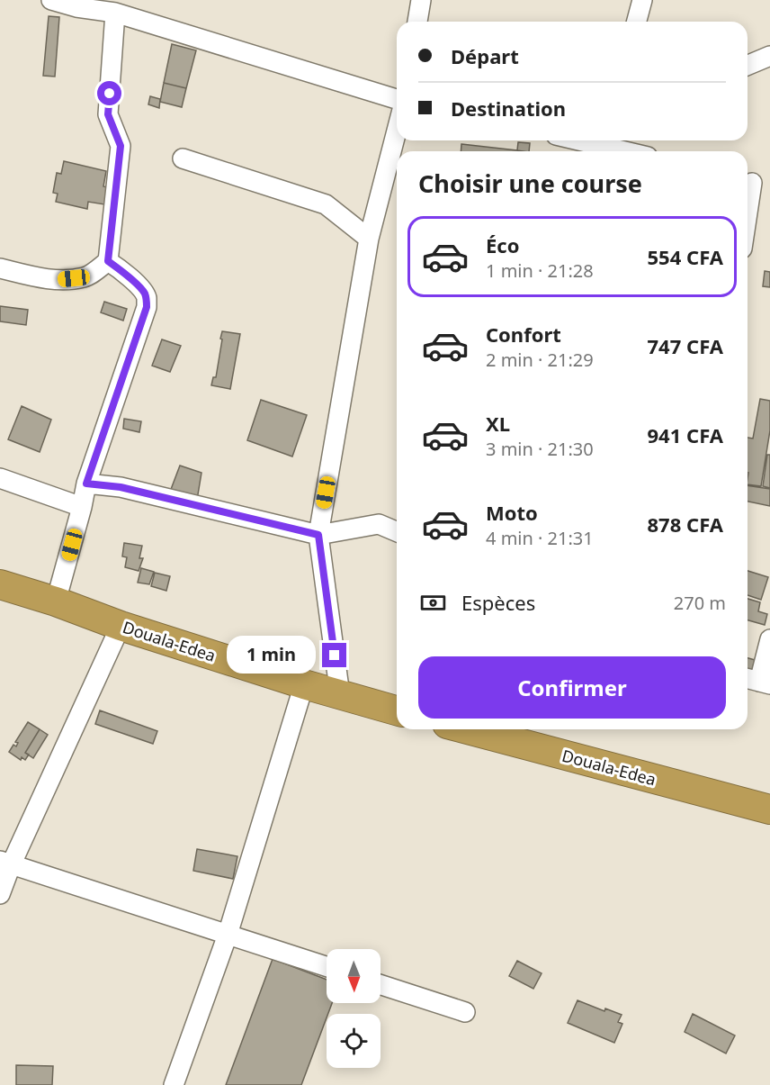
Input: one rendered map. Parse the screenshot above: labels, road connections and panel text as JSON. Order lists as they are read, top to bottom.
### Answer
{
  "streets": {
    "highway": ["Douala-Edea"]
  },
  "north": "bottom",
  "page": {
    "banner": ["Départ", "Destination"],
    "heading": "Choisir une course",
    "list": [
      {
        "name": "Éco",
        "note": "1 min · 21:28",
        "value": "554 CFA"
      },
      {
        "name": "Confort",
        "note": "2 min · 21:29",
        "value": "747 CFA"
      },
      {
        "name": "XL",
        "note": "3 min · 21:30",
        "value": "941 CFA"
      },
      {
        "name": "Moto",
        "note": "4 min · 21:31",
        "value": "878 CFA"
      }
    ],
    "pay": ["Espèces", "270 m"],
    "bubble": "1 min",
    "buttons": "Confirmer"
  }
}
